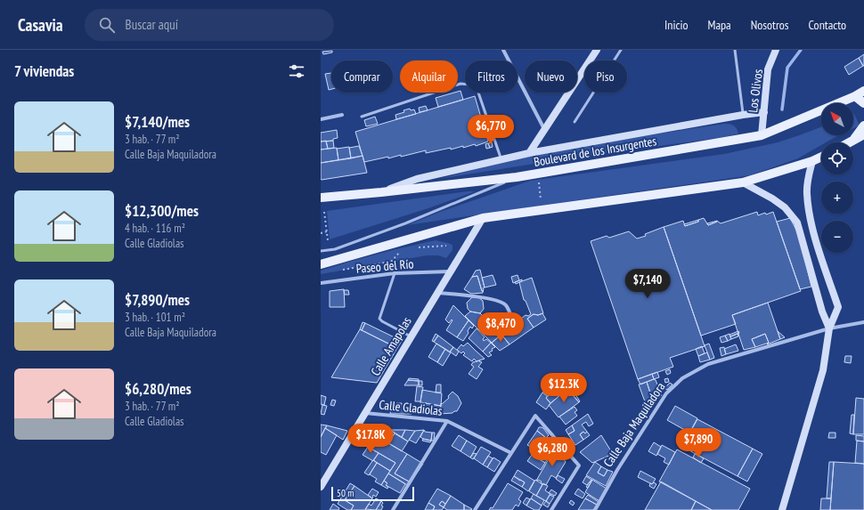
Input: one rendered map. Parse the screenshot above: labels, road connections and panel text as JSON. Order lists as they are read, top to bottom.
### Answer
{
  "streets": {
    "main road": ["Boulevard de los Insurgentes"],
    "street": [
      "Los Olivos",
      "Paseo del Río",
      "Calle Amapolas",
      "Calle Gladiolas",
      "Calle Baja Maquiladora"
    ]
  },
  "crossings": [
    ["Los Olivos", "Boulevard de los Insurgentes"],
    ["Paseo del Río", "Calle Amapolas"],
    ["Calle Amapolas", "Calle Gladiolas"]
  ],
  "scale_bar": "50 m",
  "north": "top left",
  "page": {
    "header": "Casavia",
    "search": "Buscar aquí",
    "nav": [
      "Inicio",
      "Mapa",
      "Nosotros",
      "Contacto"
    ],
    "heading": "7 viviendas",
    "chip": [
      "Comprar",
      "Alquilar",
      "Filtros",
      "Nuevo",
      "Piso"
    ],
    "list": [
      {
        "name": "$7,140/mes",
        "note": "3 hab. · 77 m² · Calle Baja Maquiladora"
      },
      {
        "name": "$12,300/mes",
        "note": "4 hab. · 116 m² · Calle Gladiolas"
      },
      {
        "name": "$7,890/mes",
        "note": "3 hab. · 101 m² · Calle Baja Maquiladora"
      },
      {
        "name": "$6,280/mes",
        "note": "3 hab. · 77 m² · Calle Gladiolas"
      }
    ],
    "map_buttons": ["+", "−"],
    "price": [
      "$6,770",
      "$7,140",
      "$8,470",
      "$12.3K",
      "$17.8K",
      "$7,890",
      "$6,280"
    ],
    "scale": "50 m"
  }
}
